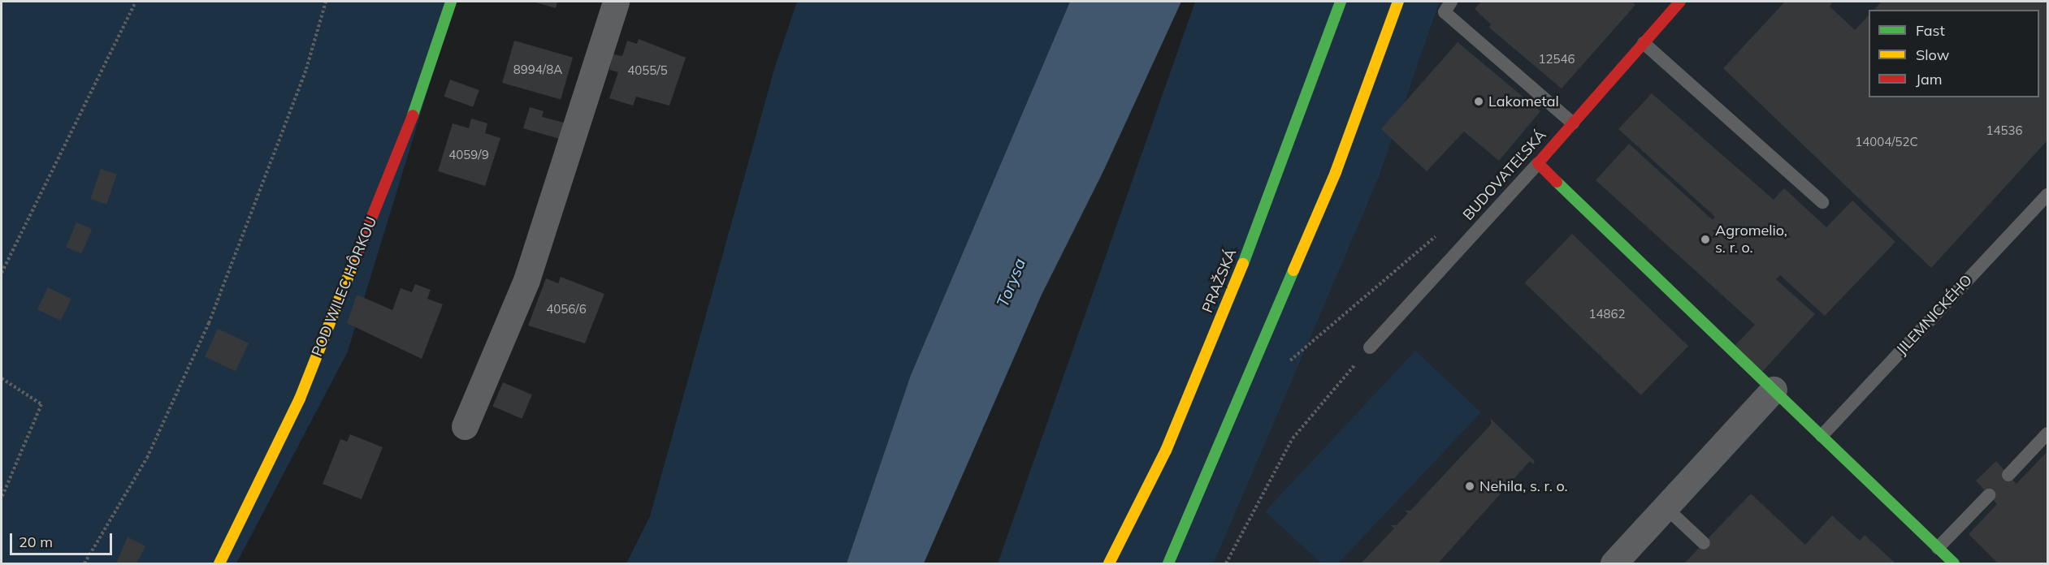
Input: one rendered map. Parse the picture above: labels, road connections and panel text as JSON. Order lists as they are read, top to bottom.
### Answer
{
  "streets": {
    "street": ["BUDOVATEĽSKÁ", "PRAŽSKÁ", "POD WILEC HÔRKOU"],
    "lane": ["JILEMNICKÉHO"]
  },
  "water": ["Torysa"],
  "places": ["Lakometal", "Agromelio, s. r. o.", "Nehila, s. r. o."],
  "house_numbers": [
    "12546",
    "8994/8A",
    "4055/5",
    "14536",
    "14004/52C",
    "4059/9",
    "4056/6",
    "14862"
  ],
  "legend": ["Fast", "Slow", "Jam"],
  "scale_bar": "20 m"
}
